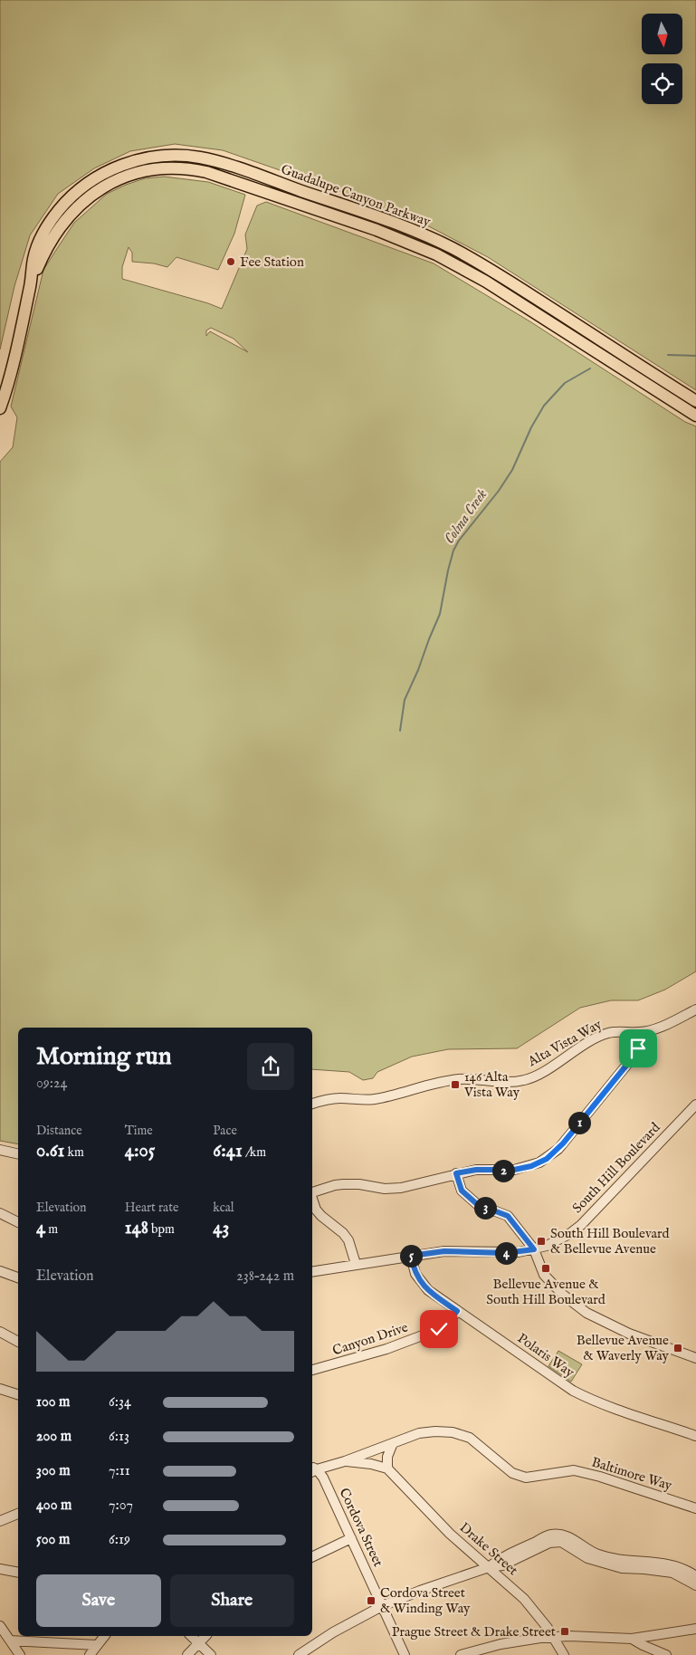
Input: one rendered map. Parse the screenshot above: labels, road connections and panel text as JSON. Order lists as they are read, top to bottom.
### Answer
{
  "streets": {
    "main road": ["Guadalupe Canyon Parkway"],
    "street": [
      "Alta Vista Way",
      "South Hill Boulevard",
      "Canyon Drive",
      "Polaris Way",
      "Baltimore Way",
      "Cordova Street",
      "Drake Street"
    ]
  },
  "crossings": [
    ["South Hill Boulevard", "Polaris Way"],
    ["Canyon Drive", "Polaris Way"],
    ["Baltimore Way", "Cordova Street"]
  ],
  "water": ["Colma Creek"],
  "places": {
    "other": ["Fee Station"],
    "transit": [
      "146 Alta Vista Way",
      "South Hill Boulevard & Bellevue Avenue",
      "Bellevue Avenue & South Hill Boulevard",
      "Bellevue Avenue & Waverly Way",
      "Cordova Street & Winding Way",
      "Prague Street & Drake Street"
    ]
  },
  "north": "bottom",
  "page": {
    "heading": ["Morning run", "09:24"],
    "stats": [
      ["Distance", "0.61 km"],
      ["Time", "4:05"],
      ["Pace", "6:41 /km"],
      ["Elevation", "4 m"],
      ["Heart rate", "148 bpm"],
      ["kcal", "43"]
    ],
    "pins": [
      "1",
      "2",
      "3",
      "4",
      "5"
    ],
    "chart": ["Elevation", "238–242 m"],
    "list": [
      {
        "name": "100 m",
        "note": "6:34"
      },
      {
        "name": "200 m",
        "note": "6:13"
      },
      {
        "name": "300 m",
        "note": "7:11"
      },
      {
        "name": "400 m",
        "note": "7:07"
      },
      {
        "name": "500 m",
        "note": "6:19"
      }
    ],
    "buttons": ["Save", "Share"]
  }
}
